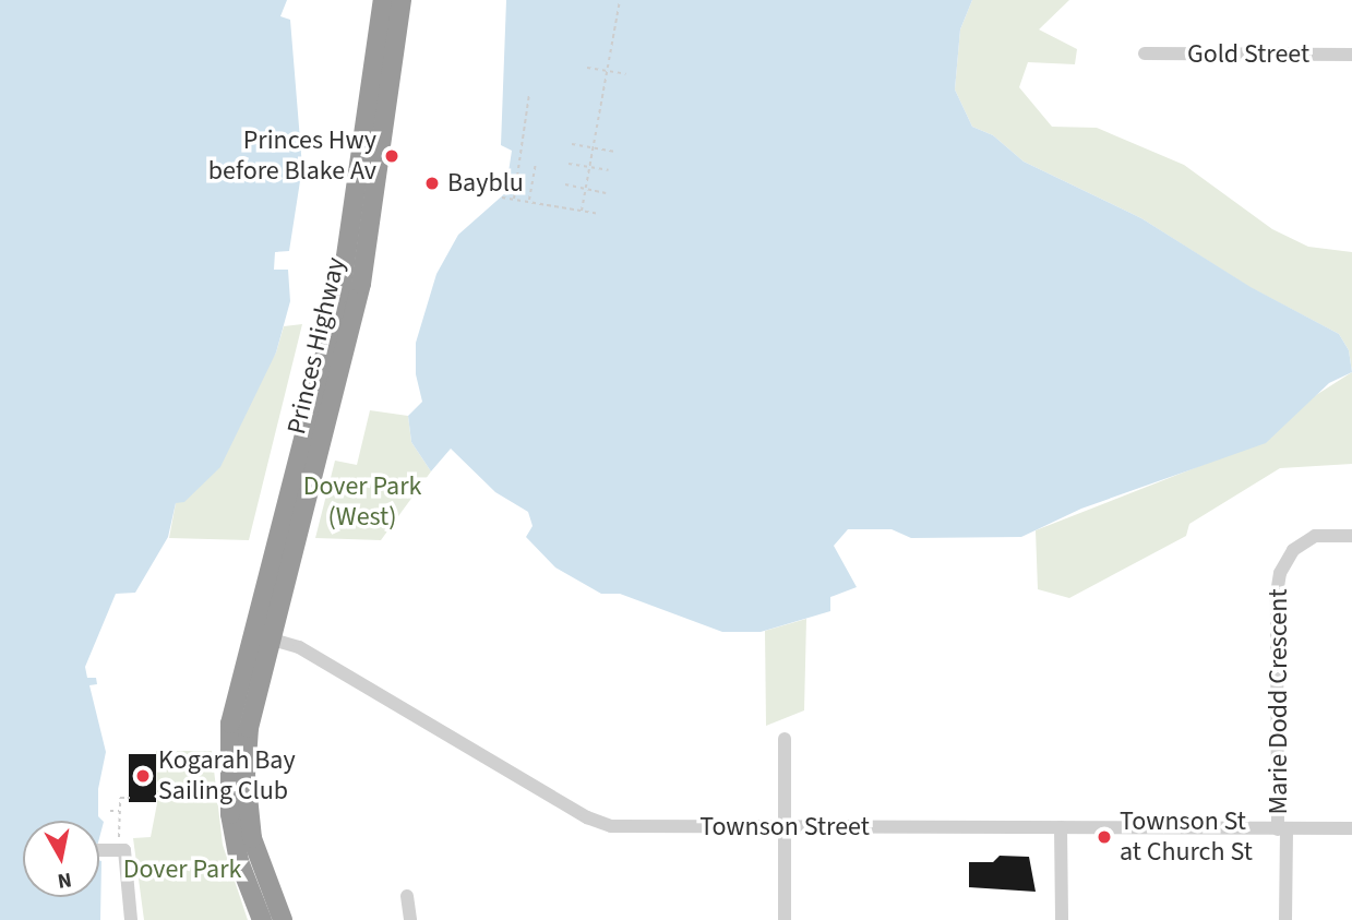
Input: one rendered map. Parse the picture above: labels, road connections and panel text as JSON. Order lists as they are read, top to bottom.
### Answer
{
  "streets": {
    "highway": ["Princes Highway"],
    "street": ["Gold Street", "Marie Dodd Crescent", "Townson Street"]
  },
  "crossings": [
    ["Princes Highway", "Townson Street"],
    ["Marie Dodd Crescent", "Townson Street"]
  ],
  "parks": ["Dover Park (West)", "Dover Park"],
  "places": [
    "Princes Hwy before Blake Av",
    "Bayblu",
    "Kogarah Bay Sailing Club",
    "Townson St at Church St"
  ],
  "north": "bottom"
}
